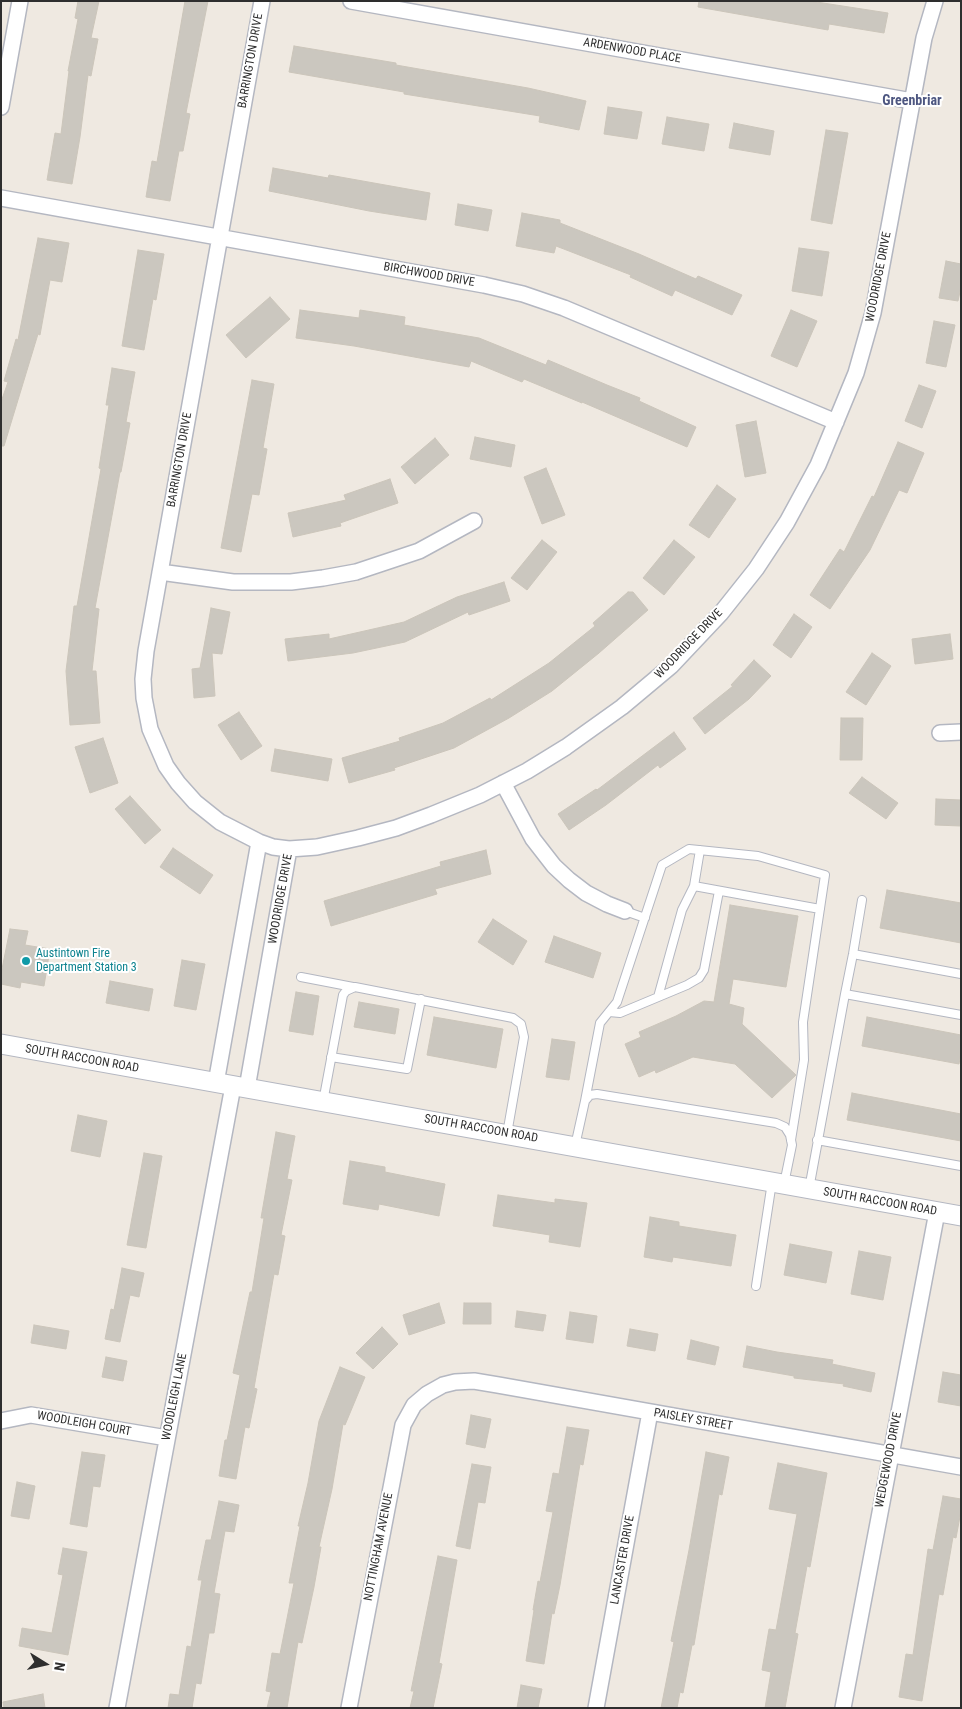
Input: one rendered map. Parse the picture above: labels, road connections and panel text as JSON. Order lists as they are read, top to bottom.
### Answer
{
  "streets": {
    "street": [
      "ARDENWOOD PLACE",
      "BARRINGTON DRIVE",
      "BIRCHWOOD DRIVE",
      "WOODRIDGE DRIVE",
      "SOUTH RACCOON ROAD",
      "WOODLEIGH LANE",
      "PAISLEY STREET",
      "WOODLEIGH COURT",
      "WEDGEWOOD DRIVE",
      "NOTTINGHAM AVENUE",
      "LANCASTER DRIVE"
    ]
  },
  "crossings": [
    ["ARDENWOOD PLACE", "WOODRIDGE DRIVE"],
    ["BARRINGTON DRIVE", "BIRCHWOOD DRIVE"],
    ["BARRINGTON DRIVE", "WOODRIDGE DRIVE"],
    ["BIRCHWOOD DRIVE", "WOODRIDGE DRIVE"],
    ["WOODRIDGE DRIVE", "SOUTH RACCOON ROAD"],
    ["WOODRIDGE DRIVE", "WOODLEIGH LANE"],
    ["SOUTH RACCOON ROAD", "WOODLEIGH LANE"],
    ["SOUTH RACCOON ROAD", "WEDGEWOOD DRIVE"],
    ["WOODLEIGH LANE", "WOODLEIGH COURT"],
    ["PAISLEY STREET", "WEDGEWOOD DRIVE"],
    ["PAISLEY STREET", "NOTTINGHAM AVENUE"],
    ["PAISLEY STREET", "LANCASTER DRIVE"]
  ],
  "districts": ["Greenbriar"],
  "places": ["Austintown Fire Department Station 3"],
  "north": "right"
}
